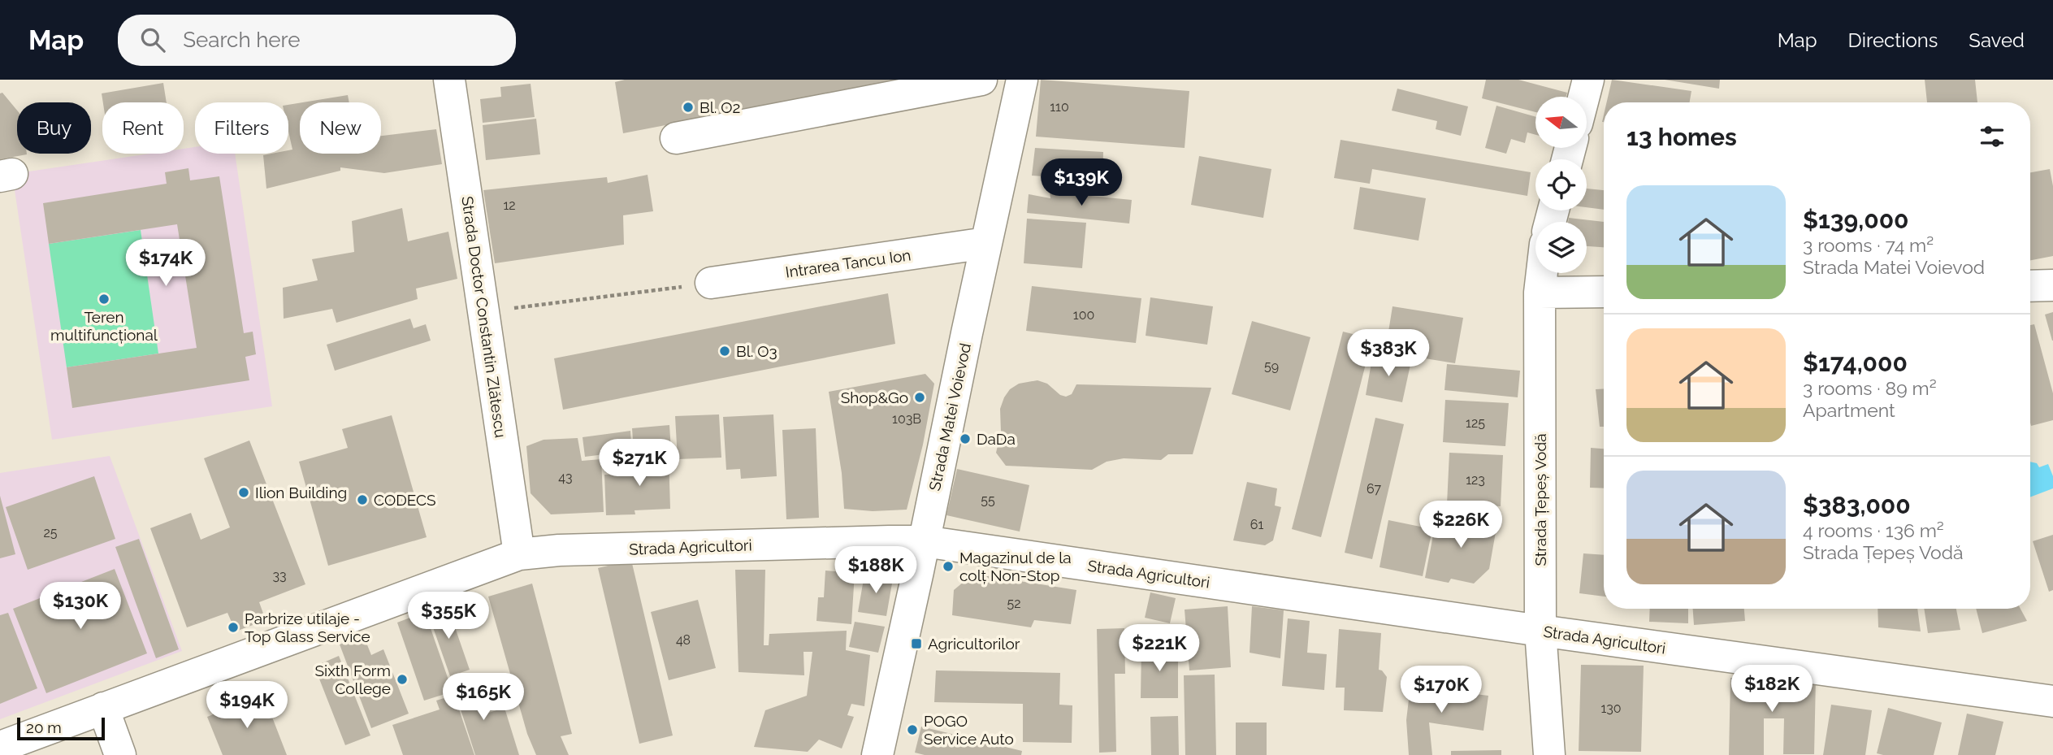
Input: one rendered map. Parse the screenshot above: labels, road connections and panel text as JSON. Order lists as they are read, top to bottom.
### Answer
{
  "streets": {
    "street": [
      "Intrarea Tancu Ion",
      "Strada Doctor Constantin Zlătescu",
      "Strada Matei Voievod",
      "Strada Țepeș Vodă",
      "Strada Agricultori"
    ]
  },
  "crossings": [
    ["Intrarea Tancu Ion", "Strada Matei Voievod"],
    ["Strada Doctor Constantin Zlătescu", "Strada Agricultori"],
    ["Strada Matei Voievod", "Strada Agricultori"],
    ["Strada Țepeș Vodă", "Strada Agricultori"]
  ],
  "places": {
    "other": [
      "Bl. O2",
      "Teren multifuncțional",
      "Bl. O3",
      "Shop&Go",
      "DaDa",
      "Ilion Building",
      "CODECS",
      "Magazinul de la colț Non-Stop",
      "Parbrize utilaje - Top Glass Service",
      "Sixth Form College",
      "POGO Service Auto"
    ],
    "transit": ["Agricultorilor"]
  },
  "house_numbers": [
    "110",
    "12",
    "100",
    "59",
    "103B",
    "125",
    "43",
    "123",
    "67",
    "55",
    "61",
    "25",
    "33",
    "52",
    "48",
    "130"
  ],
  "scale_bar": "20 m",
  "north": "left",
  "page": {
    "header": "Map",
    "search": "Search here",
    "nav": ["Map", "Directions", "Saved"],
    "chip": [
      "Buy",
      "Rent",
      "Filters",
      "New"
    ],
    "heading": "13 homes",
    "price": [
      "$139K",
      "$174K",
      "$383K",
      "$271K",
      "$226K",
      "$188K",
      "$130K",
      "$355K",
      "$221K",
      "$182K",
      "$170K",
      "$165K",
      "$194K"
    ],
    "list": [
      {
        "name": "$139,000",
        "note": "3 rooms · 74 m² · Strada Matei Voievod"
      },
      {
        "name": "$174,000",
        "note": "3 rooms · 89 m² · Apartment"
      },
      {
        "name": "$383,000",
        "note": "4 rooms · 136 m² · Strada Țepeș Vodă"
      }
    ],
    "scale": "20 m"
  }
}
